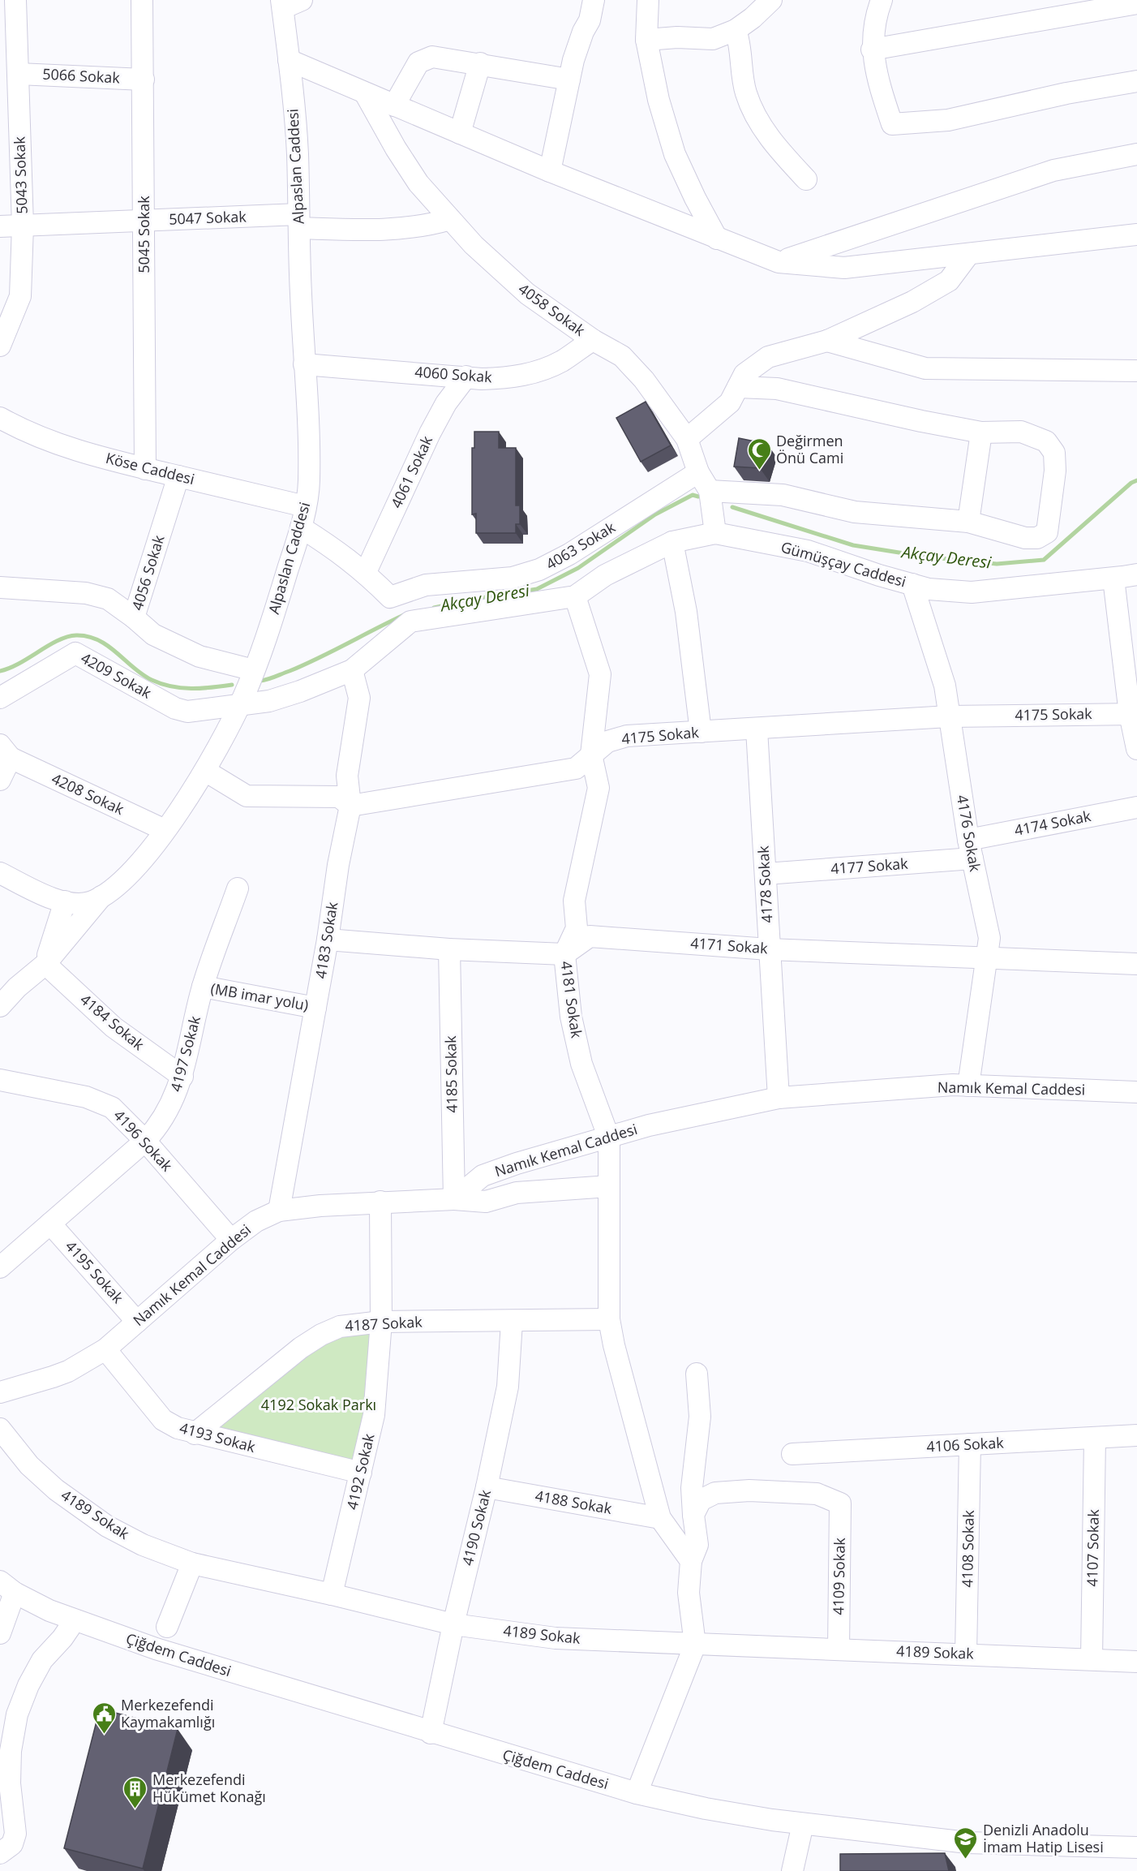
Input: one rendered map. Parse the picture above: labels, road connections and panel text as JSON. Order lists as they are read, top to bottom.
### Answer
{
  "streets": {
    "street": [
      "5066 Sokak",
      "Alpaslan Caddesi",
      "5043 Sokak",
      "5047 Sokak",
      "5045 Sokak",
      "4058 Sokak",
      "4060 Sokak",
      "Köse Caddesi",
      "4061 Sokak",
      "4063 Sokak",
      "Gümüşçay Caddesi",
      "4056 Sokak",
      "4209 Sokak",
      "4175 Sokak",
      "4208 Sokak",
      "4174 Sokak",
      "4176 Sokak",
      "4177 Sokak",
      "4178 Sokak",
      "4183 Sokak",
      "4171 Sokak",
      "(MB imar yolu)",
      "4181 Sokak",
      "4184 Sokak",
      "4197 Sokak",
      "4185 Sokak",
      "Namık Kemal Caddesi",
      "4196 Sokak",
      "4195 Sokak",
      "4187 Sokak",
      "4193 Sokak",
      "4106 Sokak",
      "4192 Sokak",
      "4188 Sokak",
      "4189 Sokak",
      "4190 Sokak",
      "4107 Sokak",
      "4108 Sokak",
      "4109 Sokak",
      "Çiğdem Caddesi"
    ]
  },
  "crossings": [
    ["5066 Sokak", "5043 Sokak"],
    ["5066 Sokak", "5045 Sokak"],
    ["Alpaslan Caddesi", "5047 Sokak"],
    ["Alpaslan Caddesi", "4060 Sokak"],
    ["Alpaslan Caddesi", "Köse Caddesi"],
    ["Alpaslan Caddesi", "4063 Sokak"],
    ["Alpaslan Caddesi", "Gümüşçay Caddesi"],
    ["Alpaslan Caddesi", "4209 Sokak"],
    ["Alpaslan Caddesi", "4208 Sokak"],
    ["5043 Sokak", "5047 Sokak"],
    ["5047 Sokak", "5045 Sokak"],
    ["5047 Sokak", "4058 Sokak"],
    ["5045 Sokak", "Köse Caddesi"],
    ["4058 Sokak", "4060 Sokak"],
    ["4058 Sokak", "4063 Sokak"],
    ["4058 Sokak", "Gümüşçay Caddesi"],
    ["4060 Sokak", "4061 Sokak"],
    ["Köse Caddesi", "4056 Sokak"],
    ["4061 Sokak", "4063 Sokak"],
    ["Gümüşçay Caddesi", "4209 Sokak"],
    ["Gümüşçay Caddesi", "4176 Sokak"],
    ["Gümüşçay Caddesi", "4183 Sokak"],
    ["Gümüşçay Caddesi", "4181 Sokak"],
    ["4175 Sokak", "4176 Sokak"],
    ["4175 Sokak", "4178 Sokak"],
    ["4175 Sokak", "4183 Sokak"],
    ["4175 Sokak", "4181 Sokak"],
    ["4174 Sokak", "4176 Sokak"],
    ["4174 Sokak", "4177 Sokak"],
    ["4176 Sokak", "4177 Sokak"],
    ["4176 Sokak", "4171 Sokak"],
    ["4176 Sokak", "Namık Kemal Caddesi"],
    ["4177 Sokak", "4178 Sokak"],
    ["4178 Sokak", "4171 Sokak"],
    ["4178 Sokak", "Namık Kemal Caddesi"],
    ["4183 Sokak", "(MB imar yolu)"],
    ["4183 Sokak", "Namık Kemal Caddesi"],
    ["4171 Sokak", "4181 Sokak"],
    ["(MB imar yolu)", "4197 Sokak"],
    ["4181 Sokak", "Namık Kemal Caddesi"],
    ["4181 Sokak", "4187 Sokak"],
    ["4181 Sokak", "4188 Sokak"],
    ["4184 Sokak", "4197 Sokak"],
    ["4197 Sokak", "4196 Sokak"],
    ["4197 Sokak", "4195 Sokak"],
    ["4185 Sokak", "Namık Kemal Caddesi"],
    ["Namık Kemal Caddesi", "4196 Sokak"],
    ["Namık Kemal Caddesi", "4195 Sokak"],
    ["Namık Kemal Caddesi", "4193 Sokak"],
    ["Namık Kemal Caddesi", "4192 Sokak"],
    ["4187 Sokak", "4193 Sokak"],
    ["4187 Sokak", "4192 Sokak"],
    ["4187 Sokak", "4190 Sokak"],
    ["4193 Sokak", "4192 Sokak"],
    ["4106 Sokak", "4107 Sokak"],
    ["4106 Sokak", "4108 Sokak"],
    ["4192 Sokak", "4189 Sokak"],
    ["4188 Sokak", "4190 Sokak"],
    ["4189 Sokak", "4190 Sokak"],
    ["4189 Sokak", "4107 Sokak"],
    ["4189 Sokak", "4108 Sokak"],
    ["4189 Sokak", "4109 Sokak"],
    ["4190 Sokak", "Çiğdem Caddesi"]
  ],
  "water": ["Akçay Deresi"],
  "parks": ["4192 Sokak Parkı"],
  "places": {
    "mosque": ["Değirmen Önü Cami"],
    "public building": ["Merkezefendi Kaymakamlığı"],
    "building": ["Merkezefendi Hükümet Konağı"],
    "school or university": ["Denizli Anadolu İmam Hatip Lisesi"]
  }
}
